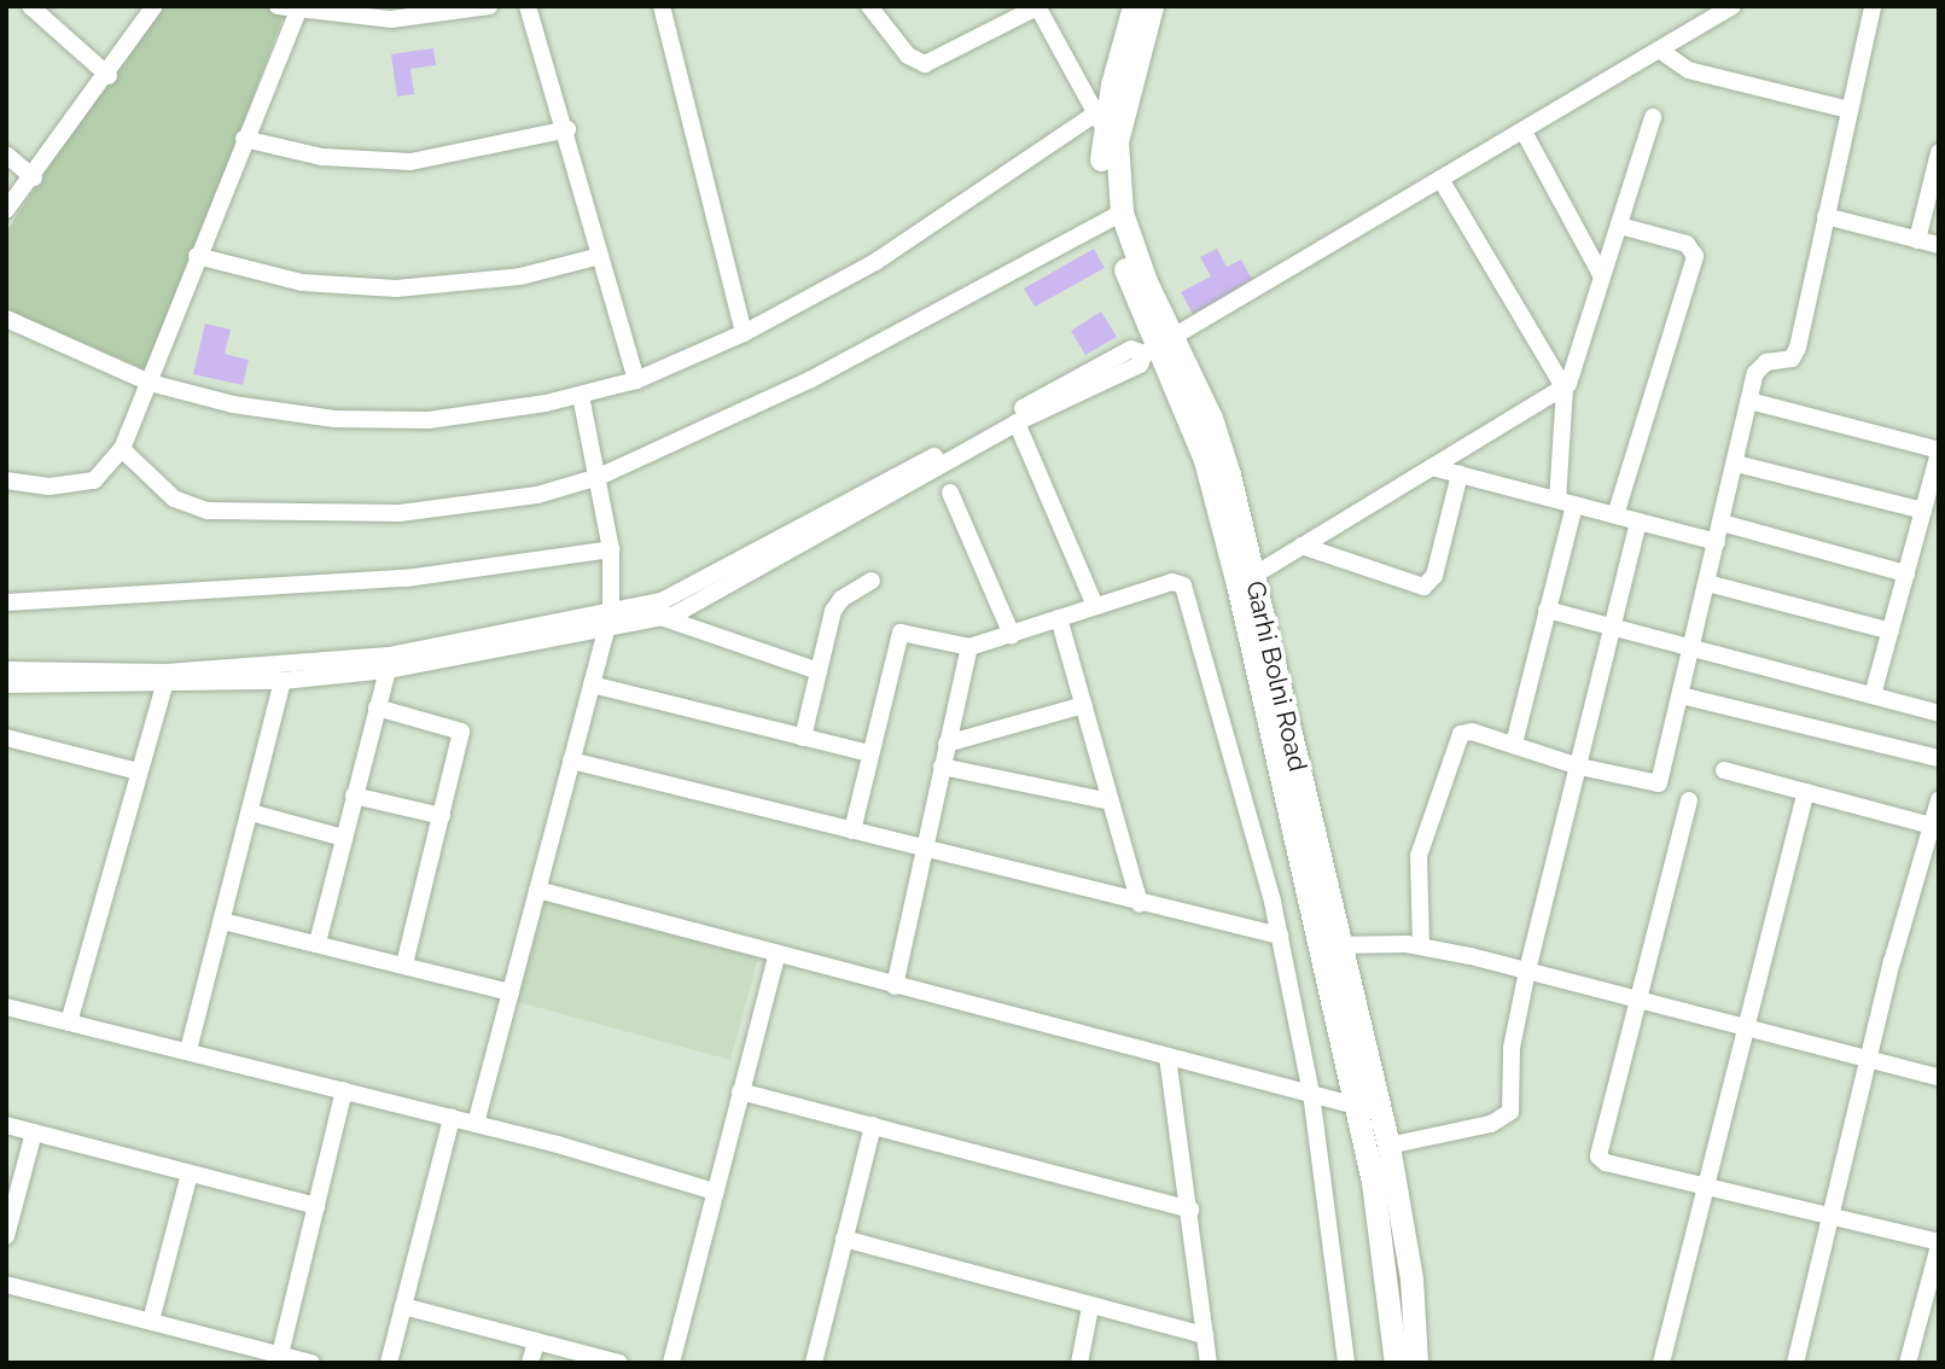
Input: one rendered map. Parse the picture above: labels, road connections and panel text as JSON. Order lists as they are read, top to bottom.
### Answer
{
  "streets": {
    "main road": ["Garhi Bolni Road"]
  }
}
